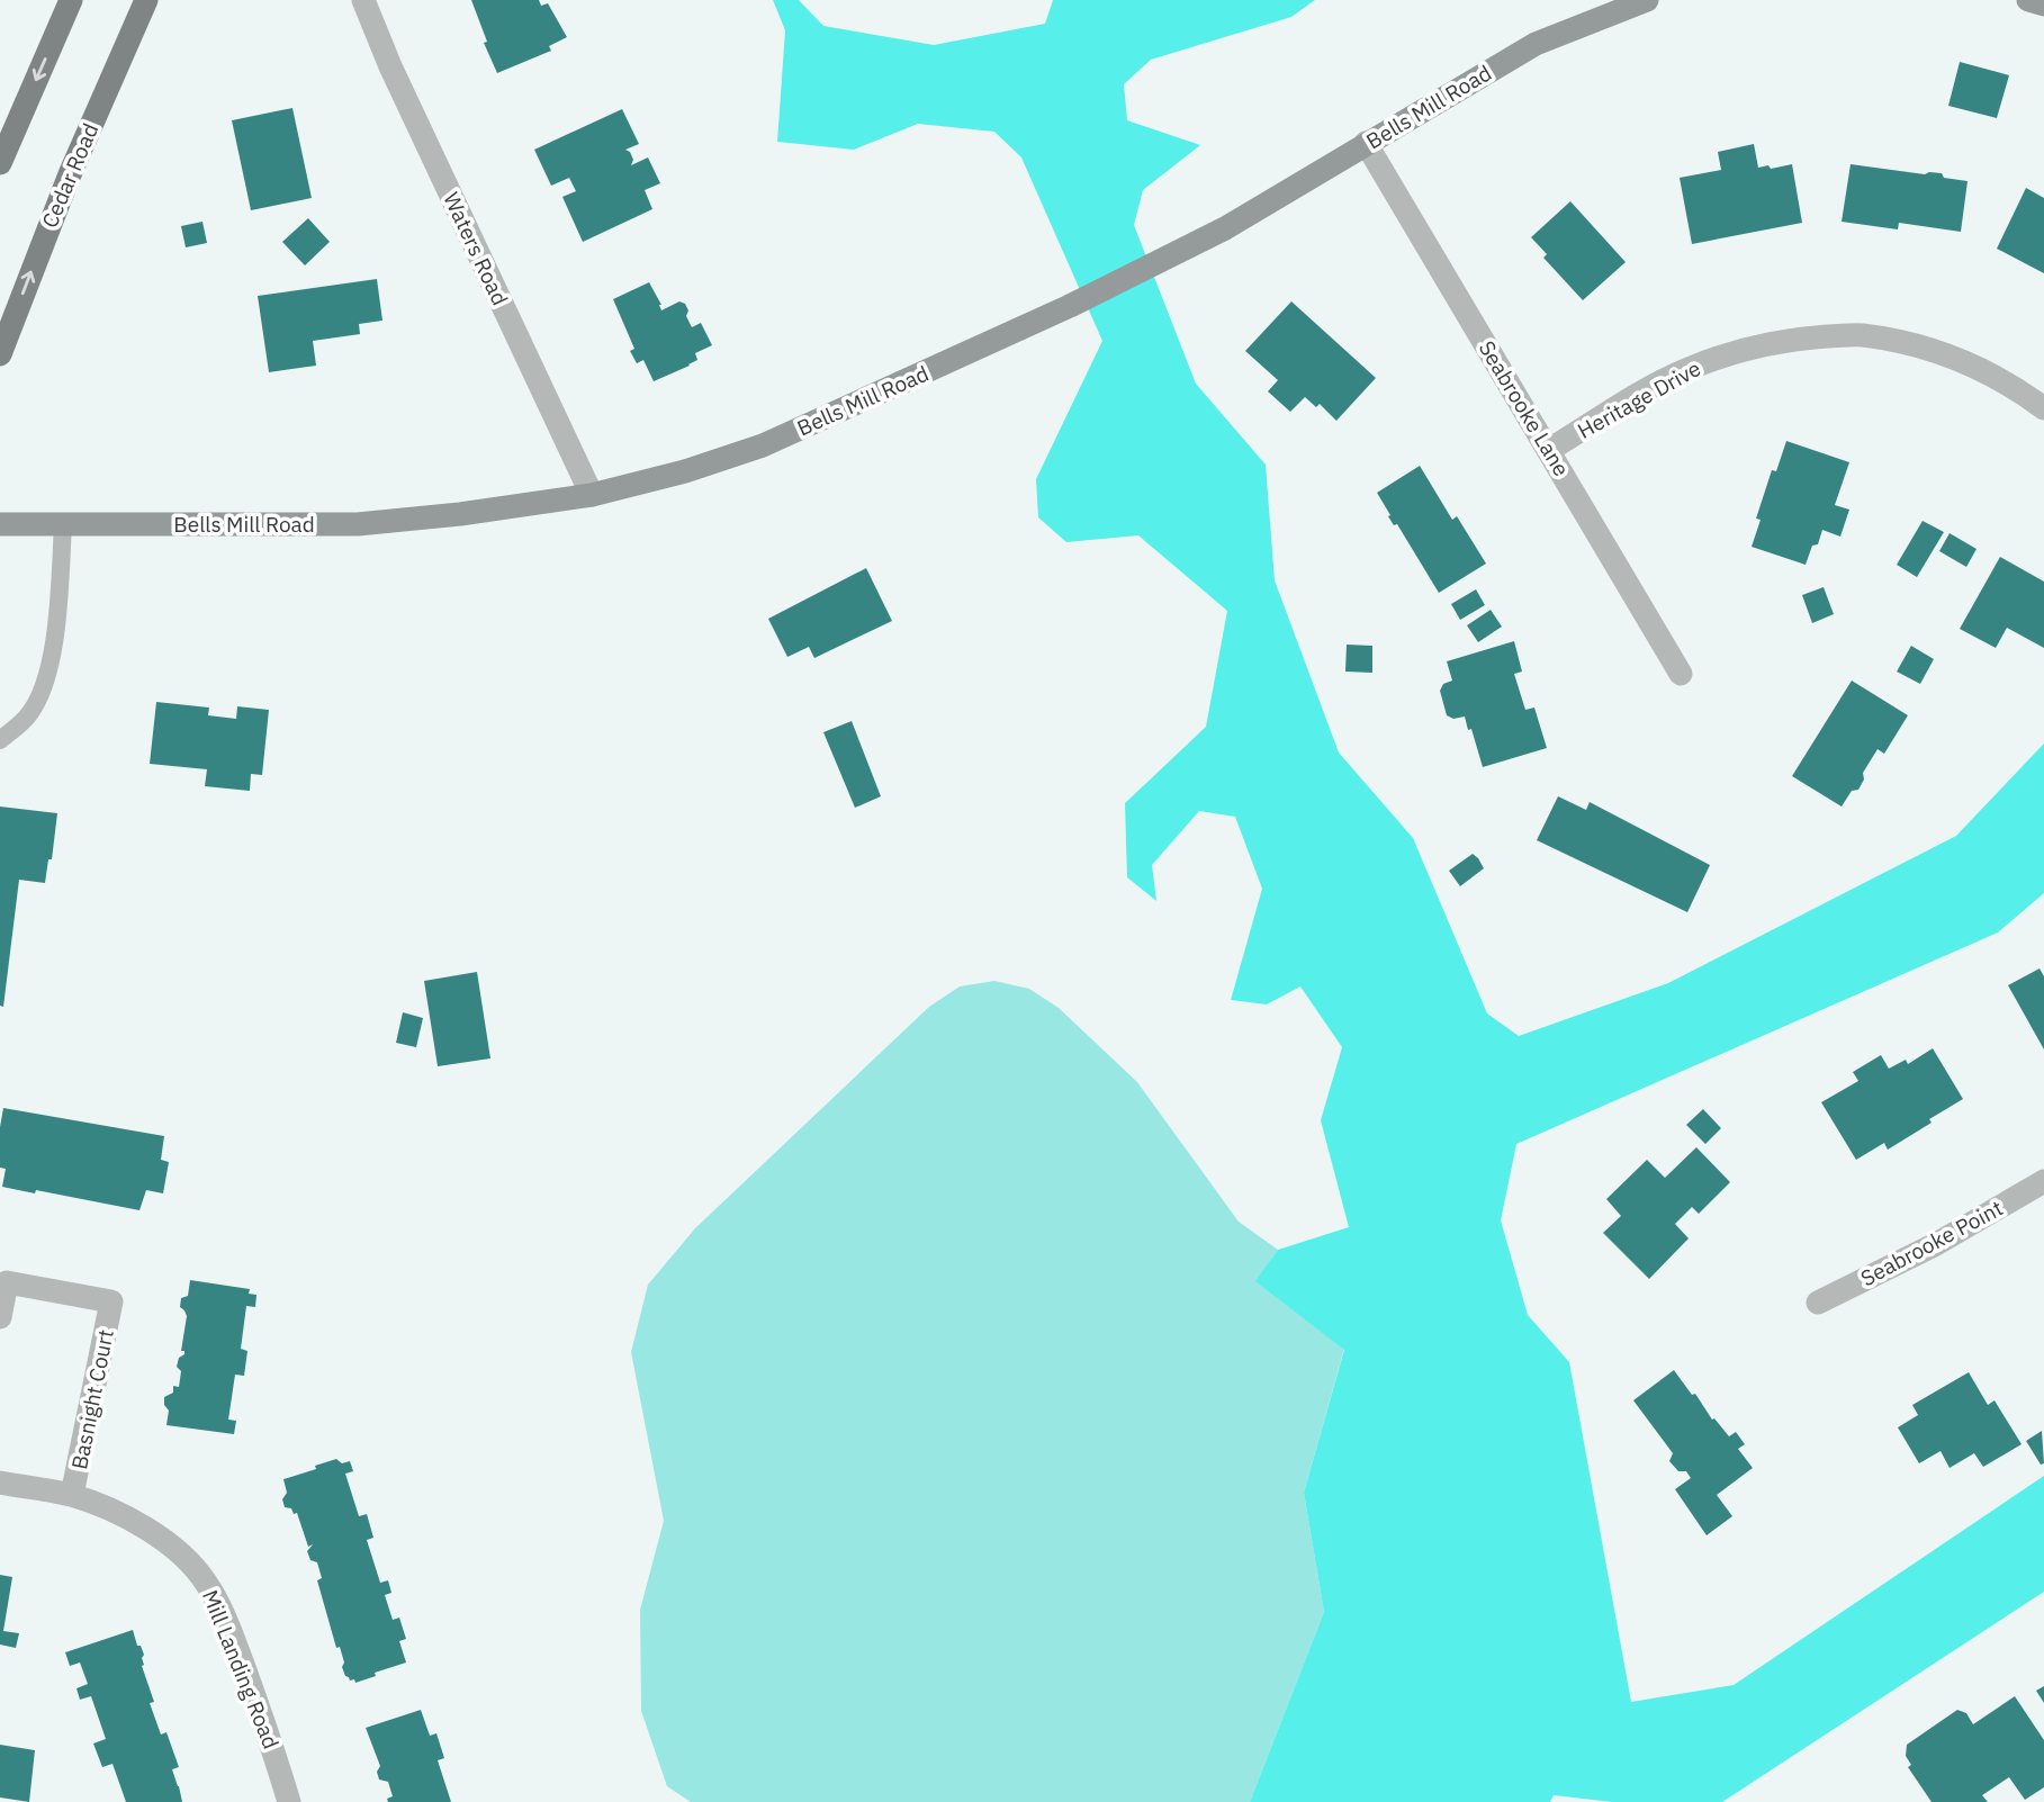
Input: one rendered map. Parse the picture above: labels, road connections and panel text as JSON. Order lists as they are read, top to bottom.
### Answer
{
  "streets": {
    "main road": ["Cedar Road"],
    "street": [
      "Bells Mill Road",
      "Waters Road",
      "Heritage Drive",
      "Seabrooke Lane",
      "Seabrooke Point",
      "Basnight Court",
      "Mill Landing Road"
    ]
  },
  "crossings": [
    ["Bells Mill Road", "Waters Road"],
    ["Bells Mill Road", "Seabrooke Lane"],
    ["Heritage Drive", "Seabrooke Lane"],
    ["Basnight Court", "Mill Landing Road"]
  ]
}
